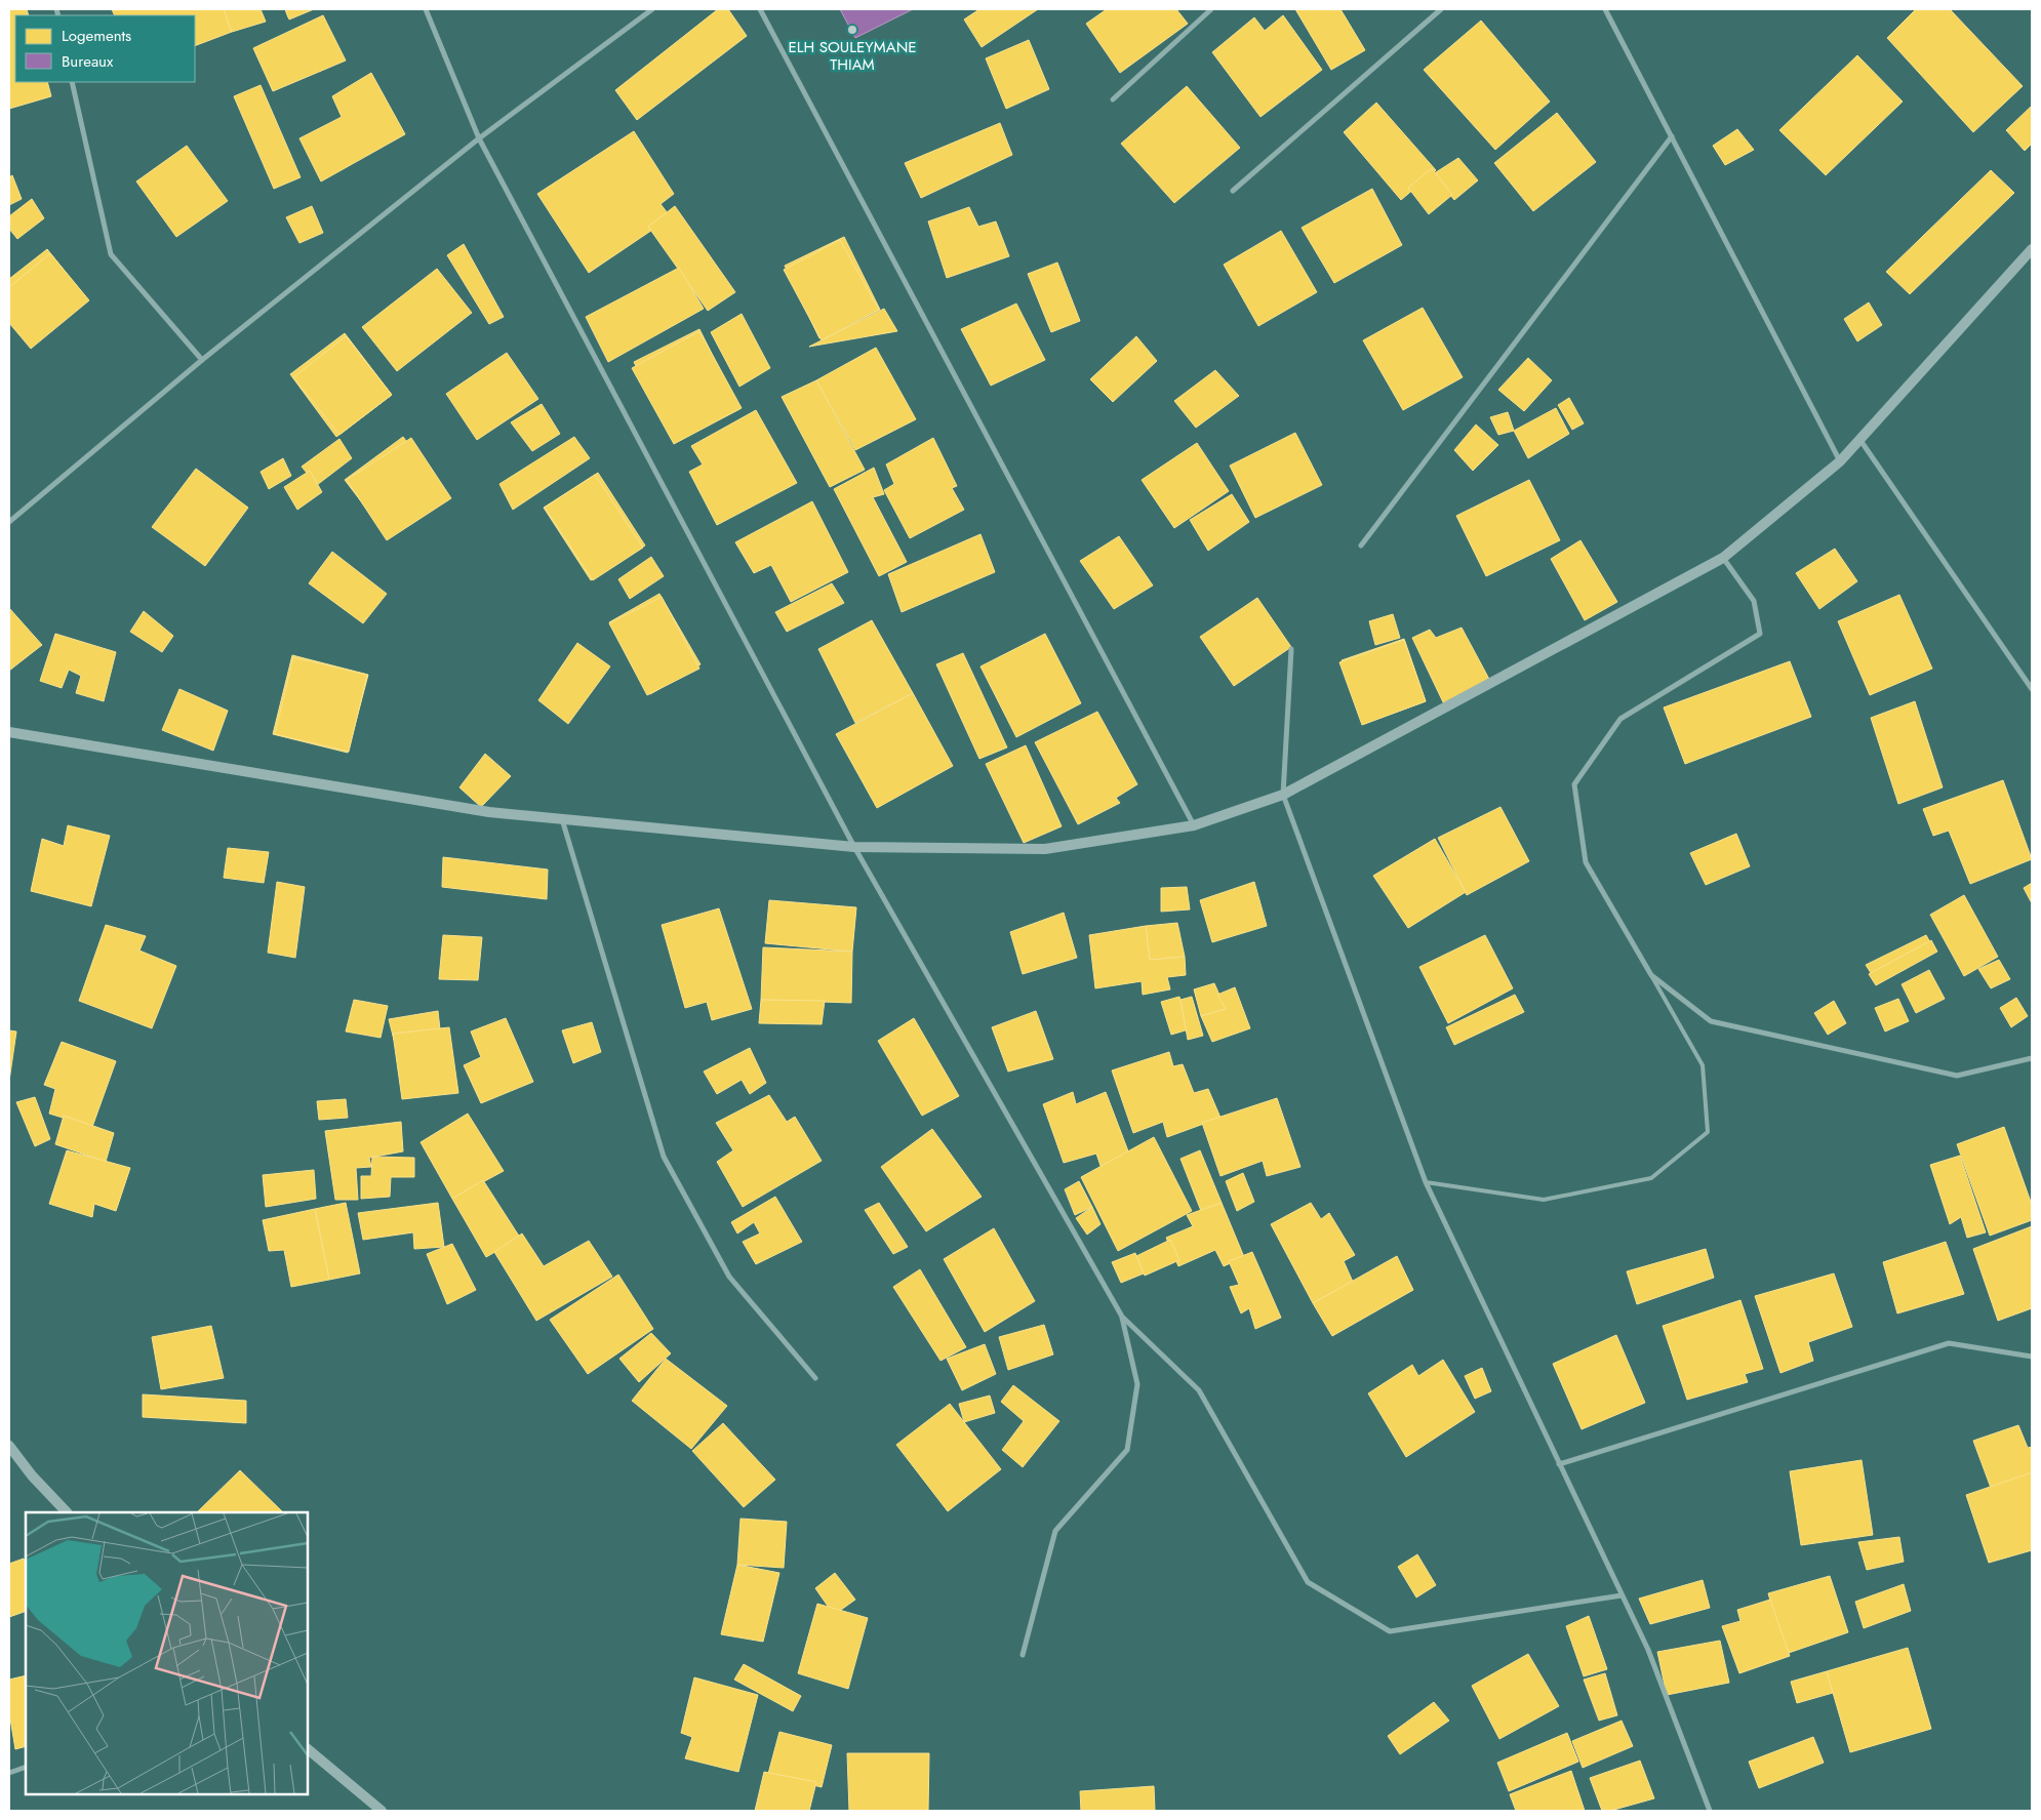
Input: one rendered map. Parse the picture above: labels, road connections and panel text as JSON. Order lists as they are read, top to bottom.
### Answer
{
  "places": ["ELH SOULEYMANE THIAM"],
  "legend": ["Logements", "Bureaux"]
}
